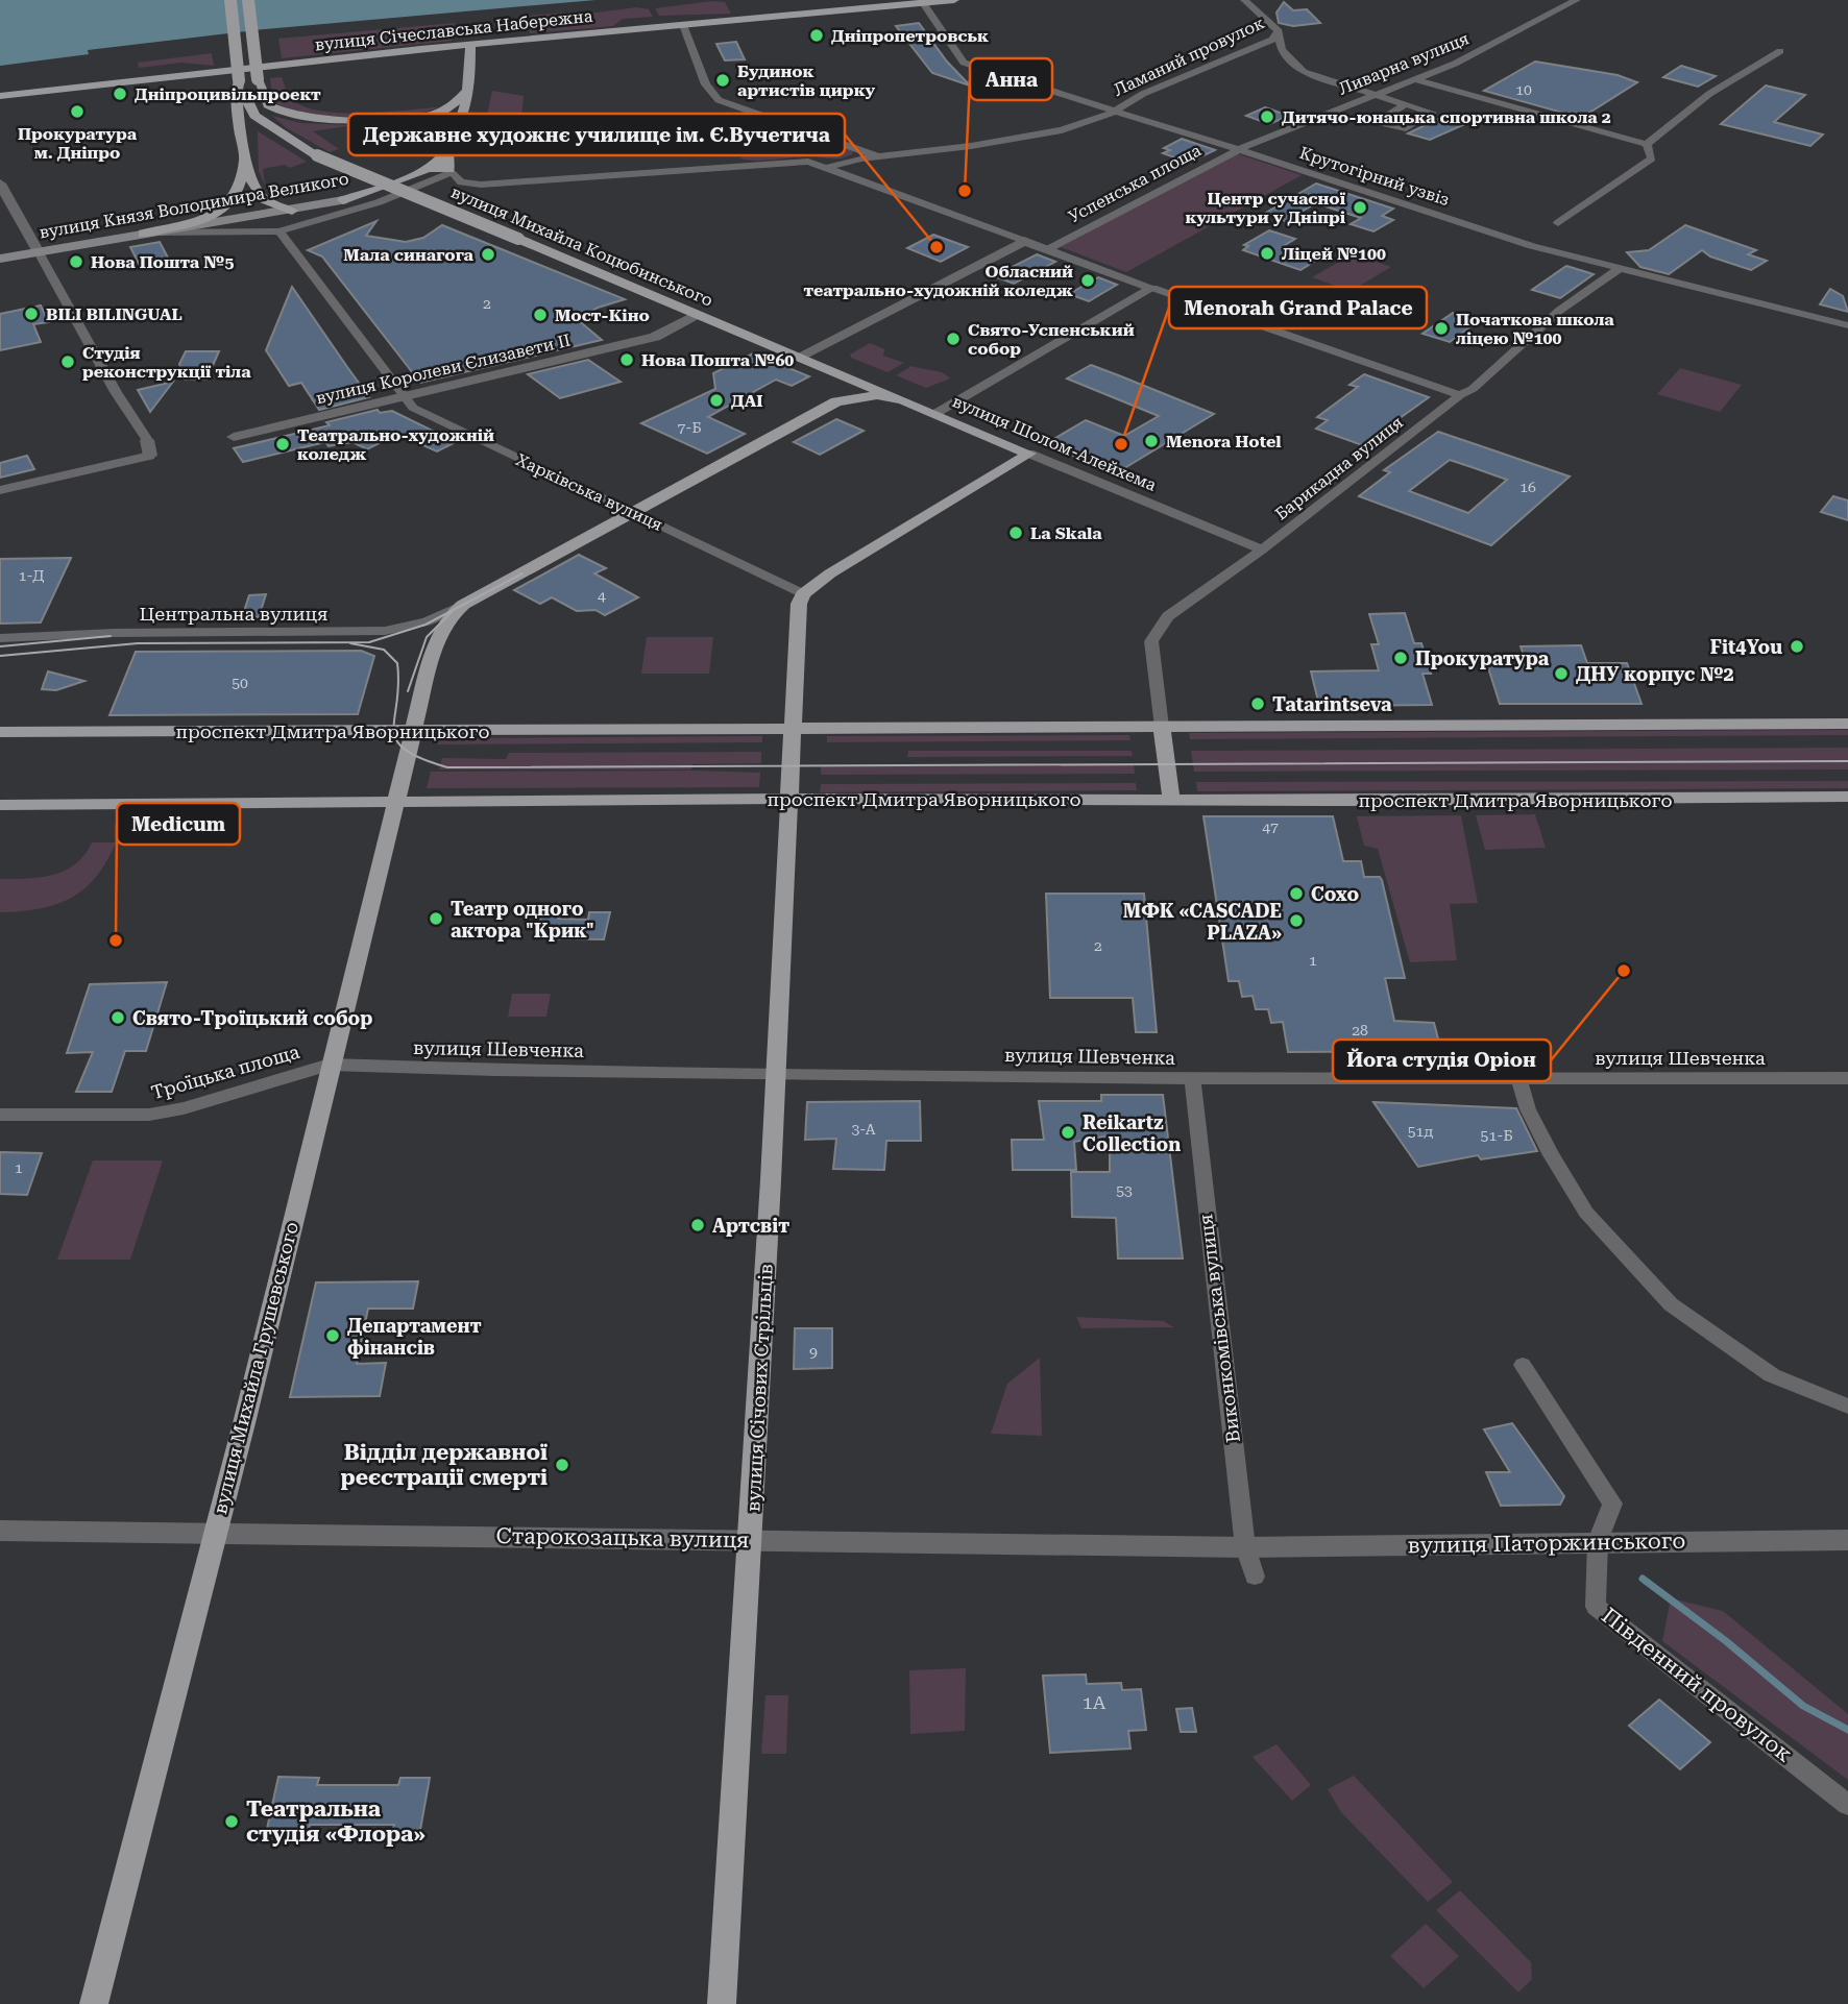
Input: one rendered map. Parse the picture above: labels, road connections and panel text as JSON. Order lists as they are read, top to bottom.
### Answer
{
  "streets": {
    "main road": [
      "вулиця Січеславська Набережна",
      "вулиця Князя Володимира Великого",
      "вулиця Михайла Коцюбинського",
      "вулиця Шолом-Алейхема",
      "проспект Дмитра Яворницького",
      "вулиця Михайла Грушевського",
      "вулиця Січових Стрільців"
    ],
    "street": [
      "Ламаний провулок",
      "Ливарна вулиця",
      "Крутогірний узвіз",
      "Успенська площа",
      "вулиця Королеви Єлизавети ІІ",
      "Барикадна вулиця",
      "Харківська вулиця",
      "Центральна вулиця",
      "вулиця Шевченка",
      "Троїцька площа",
      "Виконкомівська вулиця",
      "Старокозацька вулиця",
      "вулиця Паторжинського",
      "Південний провулок"
    ]
  },
  "crossings": [
    ["вулиця Січеславська Набережна", "Крутогірний узвіз"],
    ["вулиця Січеславська Набережна", "вулиця Князя Володимира Великого"],
    ["Ламаний провулок", "Крутогірний узвіз"],
    ["Ливарна вулиця", "Крутогірний узвіз"],
    ["Ливарна вулиця", "Успенська площа"],
    ["Крутогірний узвіз", "Успенська площа"],
    ["Крутогірний узвіз", "Барикадна вулиця"],
    ["вулиця Михайла Коцюбинського", "вулиця Королеви Єлизавети ІІ"],
    ["вулиця Михайла Коцюбинського", "вулиця Шолом-Алейхема"],
    ["вулиця Королеви Єлизавети ІІ", "Харківська вулиця"],
    ["вулиця Шолом-Алейхема", "Барикадна вулиця"],
    ["Барикадна вулиця", "проспект Дмитра Яворницького"],
    ["Центральна вулиця", "вулиця Михайла Грушевського"],
    ["проспект Дмитра Яворницького", "вулиця Михайла Грушевського"],
    ["проспект Дмитра Яворницького", "вулиця Січових Стрільців"],
    ["вулиця Шевченка", "Троїцька площа"],
    ["вулиця Шевченка", "Виконкомівська вулиця"],
    ["вулиця Шевченка", "вулиця Михайла Грушевського"],
    ["вулиця Шевченка", "вулиця Січових Стрільців"],
    ["Троїцька площа", "вулиця Михайла Грушевського"],
    ["Виконкомівська вулиця", "Старокозацька вулиця"],
    ["Виконкомівська вулиця", "вулиця Паторжинського"],
    ["вулиця Михайла Грушевського", "Старокозацька вулиця"],
    ["вулиця Січових Стрільців", "Старокозацька вулиця"],
    ["Старокозацька вулиця", "вулиця Паторжинського"],
    ["вулиця Паторжинського", "Південний провулок"]
  ],
  "places": [
    "Дніпропетровськ",
    "Будинок артистів цирку",
    "Дніпроцивільпроект",
    "Прокуратура м. Дніпро",
    "Дитячо-юнацька спортивна школа 2",
    "Анна",
    "Центр сучасної культури у Дніпрі",
    "Державне художнє училище ім. Є.Вучетича",
    "Ліцей №100",
    "Мала синагога",
    "Нова Пошта №5",
    "Обласний театрально-художній коледж",
    "BILI BILINGUAL",
    "Мост-Кіно",
    "Початкова школа ліцею №100",
    "Свято-Успенський собор",
    "Нова Пошта №60",
    "Студія реконструкції тіла",
    "ДАІ",
    "Menora Hotel",
    "Театрально-художній коледж",
    "Menorah Grand Palace",
    "La Skala",
    "Fit4You",
    "Прокуратура",
    "ДНУ корпус №2",
    "Tatarintseva",
    "Сохо",
    "Театр одного актора \"Крик\"",
    "МФК «CASCADE PLAZA»",
    "Medicum",
    "Йога студія Оріон",
    "Свято-Троїцький собор",
    "Reikartz Collection",
    "Артсвіт",
    "Департамент фінансів",
    "Відділ державної реєстрації смерті",
    "Театральна студія «Флора»"
  ],
  "house_numbers": [
    "10",
    "2",
    "7-Б",
    "16",
    "1-Д",
    "4",
    "50",
    "47",
    "2",
    "1",
    "28",
    "3-А",
    "51д",
    "51-Б",
    "1",
    "53",
    "9",
    "1А"
  ]
}
